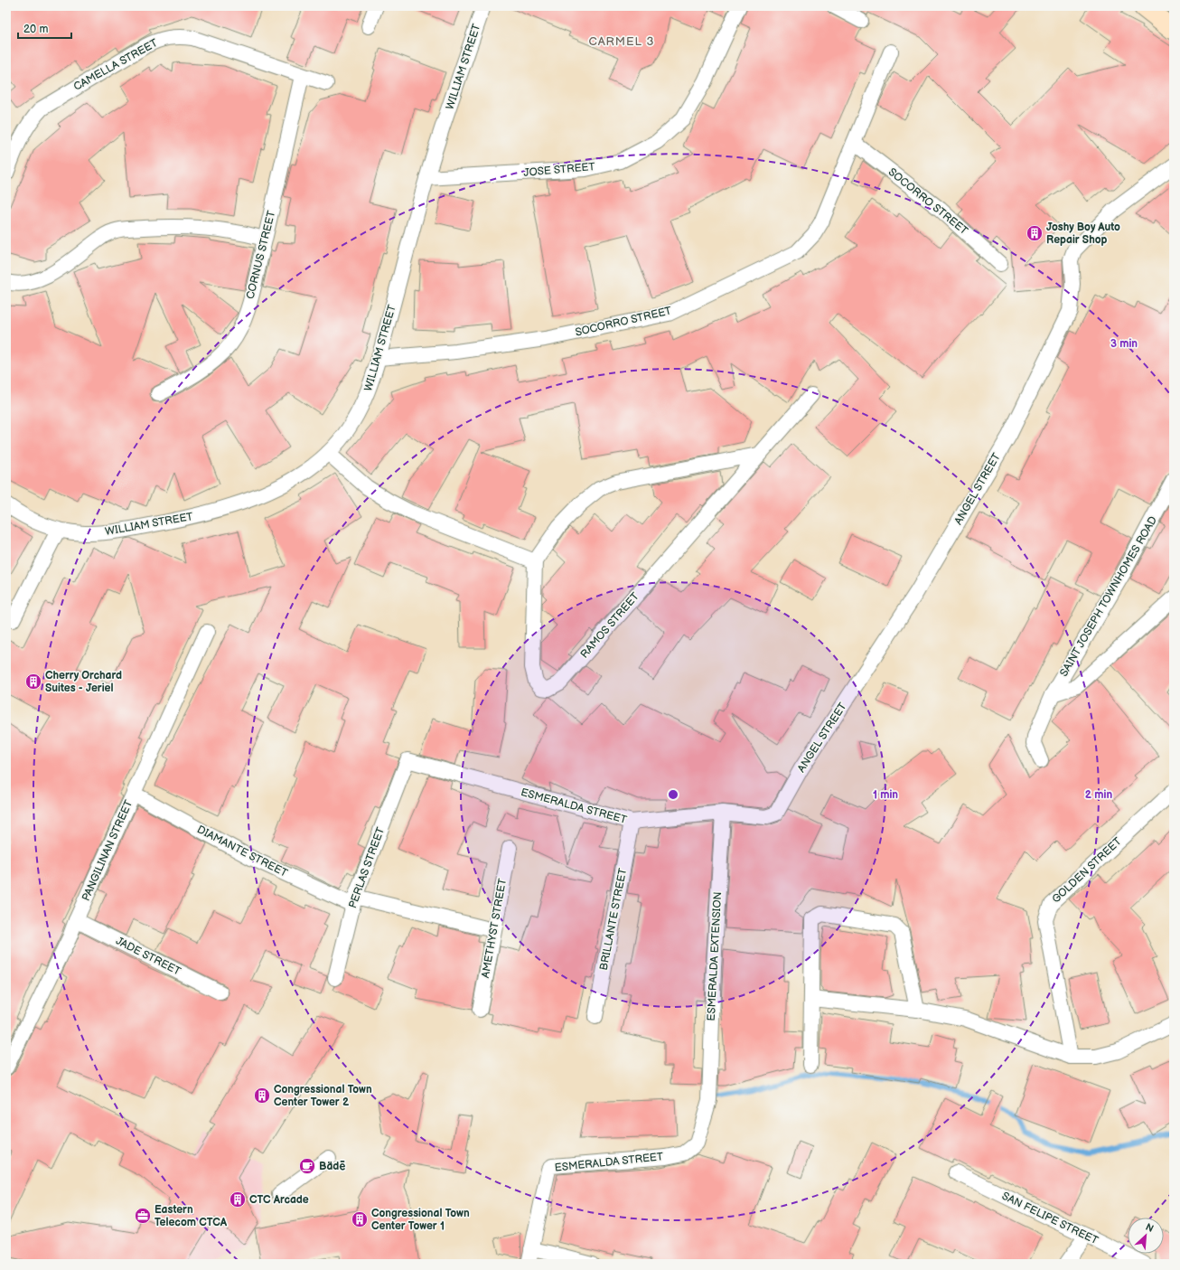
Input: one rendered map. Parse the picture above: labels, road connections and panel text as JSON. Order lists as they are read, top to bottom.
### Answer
{
  "streets": {
    "street": [
      "CAMELLA STREET",
      "WILLIAM STREET",
      "JOSE STREET",
      "SOCORRO STREET",
      "CORNUS STREET",
      "ANGEL STREET",
      "SAINT JOSEPH TOWNHOMES ROAD",
      "RAMOS STREET",
      "ESMERALDA STREET",
      "PANGILINAN STREET",
      "DIAMANTE STREET",
      "PERLAS STREET",
      "GOLDEN STREET",
      "BRILLANTE STREET",
      "AMETHYST STREET",
      "JADE STREET",
      "ESMERALDA EXTENSION",
      "SAN FELIPE STREET"
    ]
  },
  "crossings": [
    ["CAMELLA STREET", "CORNUS STREET"],
    ["WILLIAM STREET", "JOSE STREET"],
    ["WILLIAM STREET", "SOCORRO STREET"],
    ["ANGEL STREET", "ESMERALDA STREET"],
    ["ESMERALDA STREET", "PERLAS STREET"],
    ["ESMERALDA STREET", "BRILLANTE STREET"],
    ["ESMERALDA STREET", "ESMERALDA EXTENSION"],
    ["PANGILINAN STREET", "DIAMANTE STREET"],
    ["PANGILINAN STREET", "JADE STREET"],
    ["DIAMANTE STREET", "PERLAS STREET"],
    ["DIAMANTE STREET", "AMETHYST STREET"]
  ],
  "districts": ["CARMEL 3"],
  "places": {
    "building": [
      "Joshy Boy Auto Repair Shop",
      "Cherry Orchard Suites - Jeriel",
      "Congressional Town Center Tower 2",
      "CTC Arcade",
      "Congressional Town Center Tower 1"
    ],
    "cafe": ["Bädē"],
    "office": ["Eastern Telecom CTCA"]
  },
  "scale_bar": "20 m",
  "north": "top right",
  "rings": ["3 min", "1 min", "2 min"]
}
